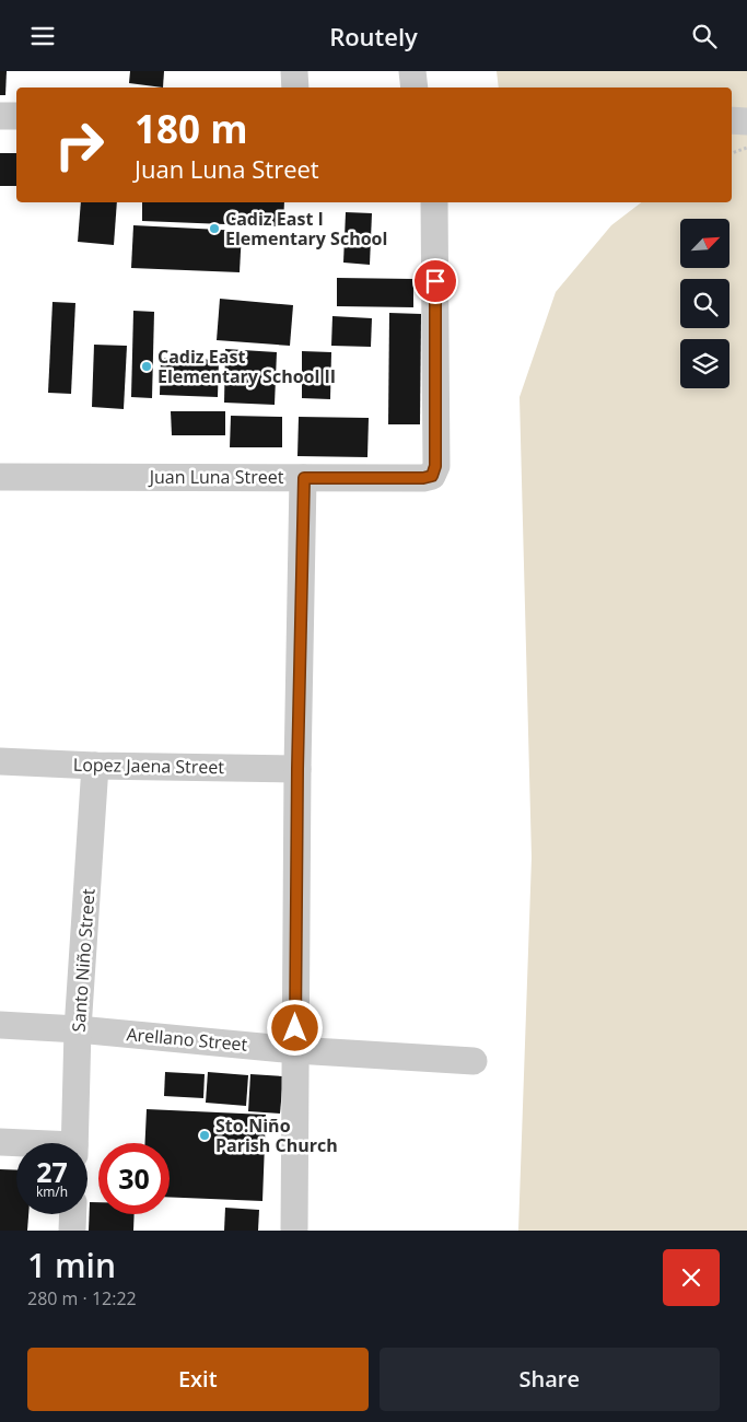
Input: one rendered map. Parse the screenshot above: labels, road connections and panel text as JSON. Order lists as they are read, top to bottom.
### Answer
{
  "streets": {
    "street": [
      "Juan Luna Street",
      "Lopez Jaena Street",
      "Santo Niño Street",
      "Arellano Street"
    ]
  },
  "crossings": [
    ["Lopez Jaena Street", "Santo Niño Street"],
    ["Santo Niño Street", "Arellano Street"]
  ],
  "places": ["Cadiz East I Elementary School", "Cadiz East Elementary School II", "Sto.Niño Parish Church"],
  "north": "top right",
  "page": {
    "header": "Routely",
    "turn": ["180 m", "Juan Luna Street"],
    "speed": "27 km/h",
    "limit": "30",
    "heading": ["1 min", "280 m · 12:22"],
    "buttons": ["Exit", "Share"]
  }
}
